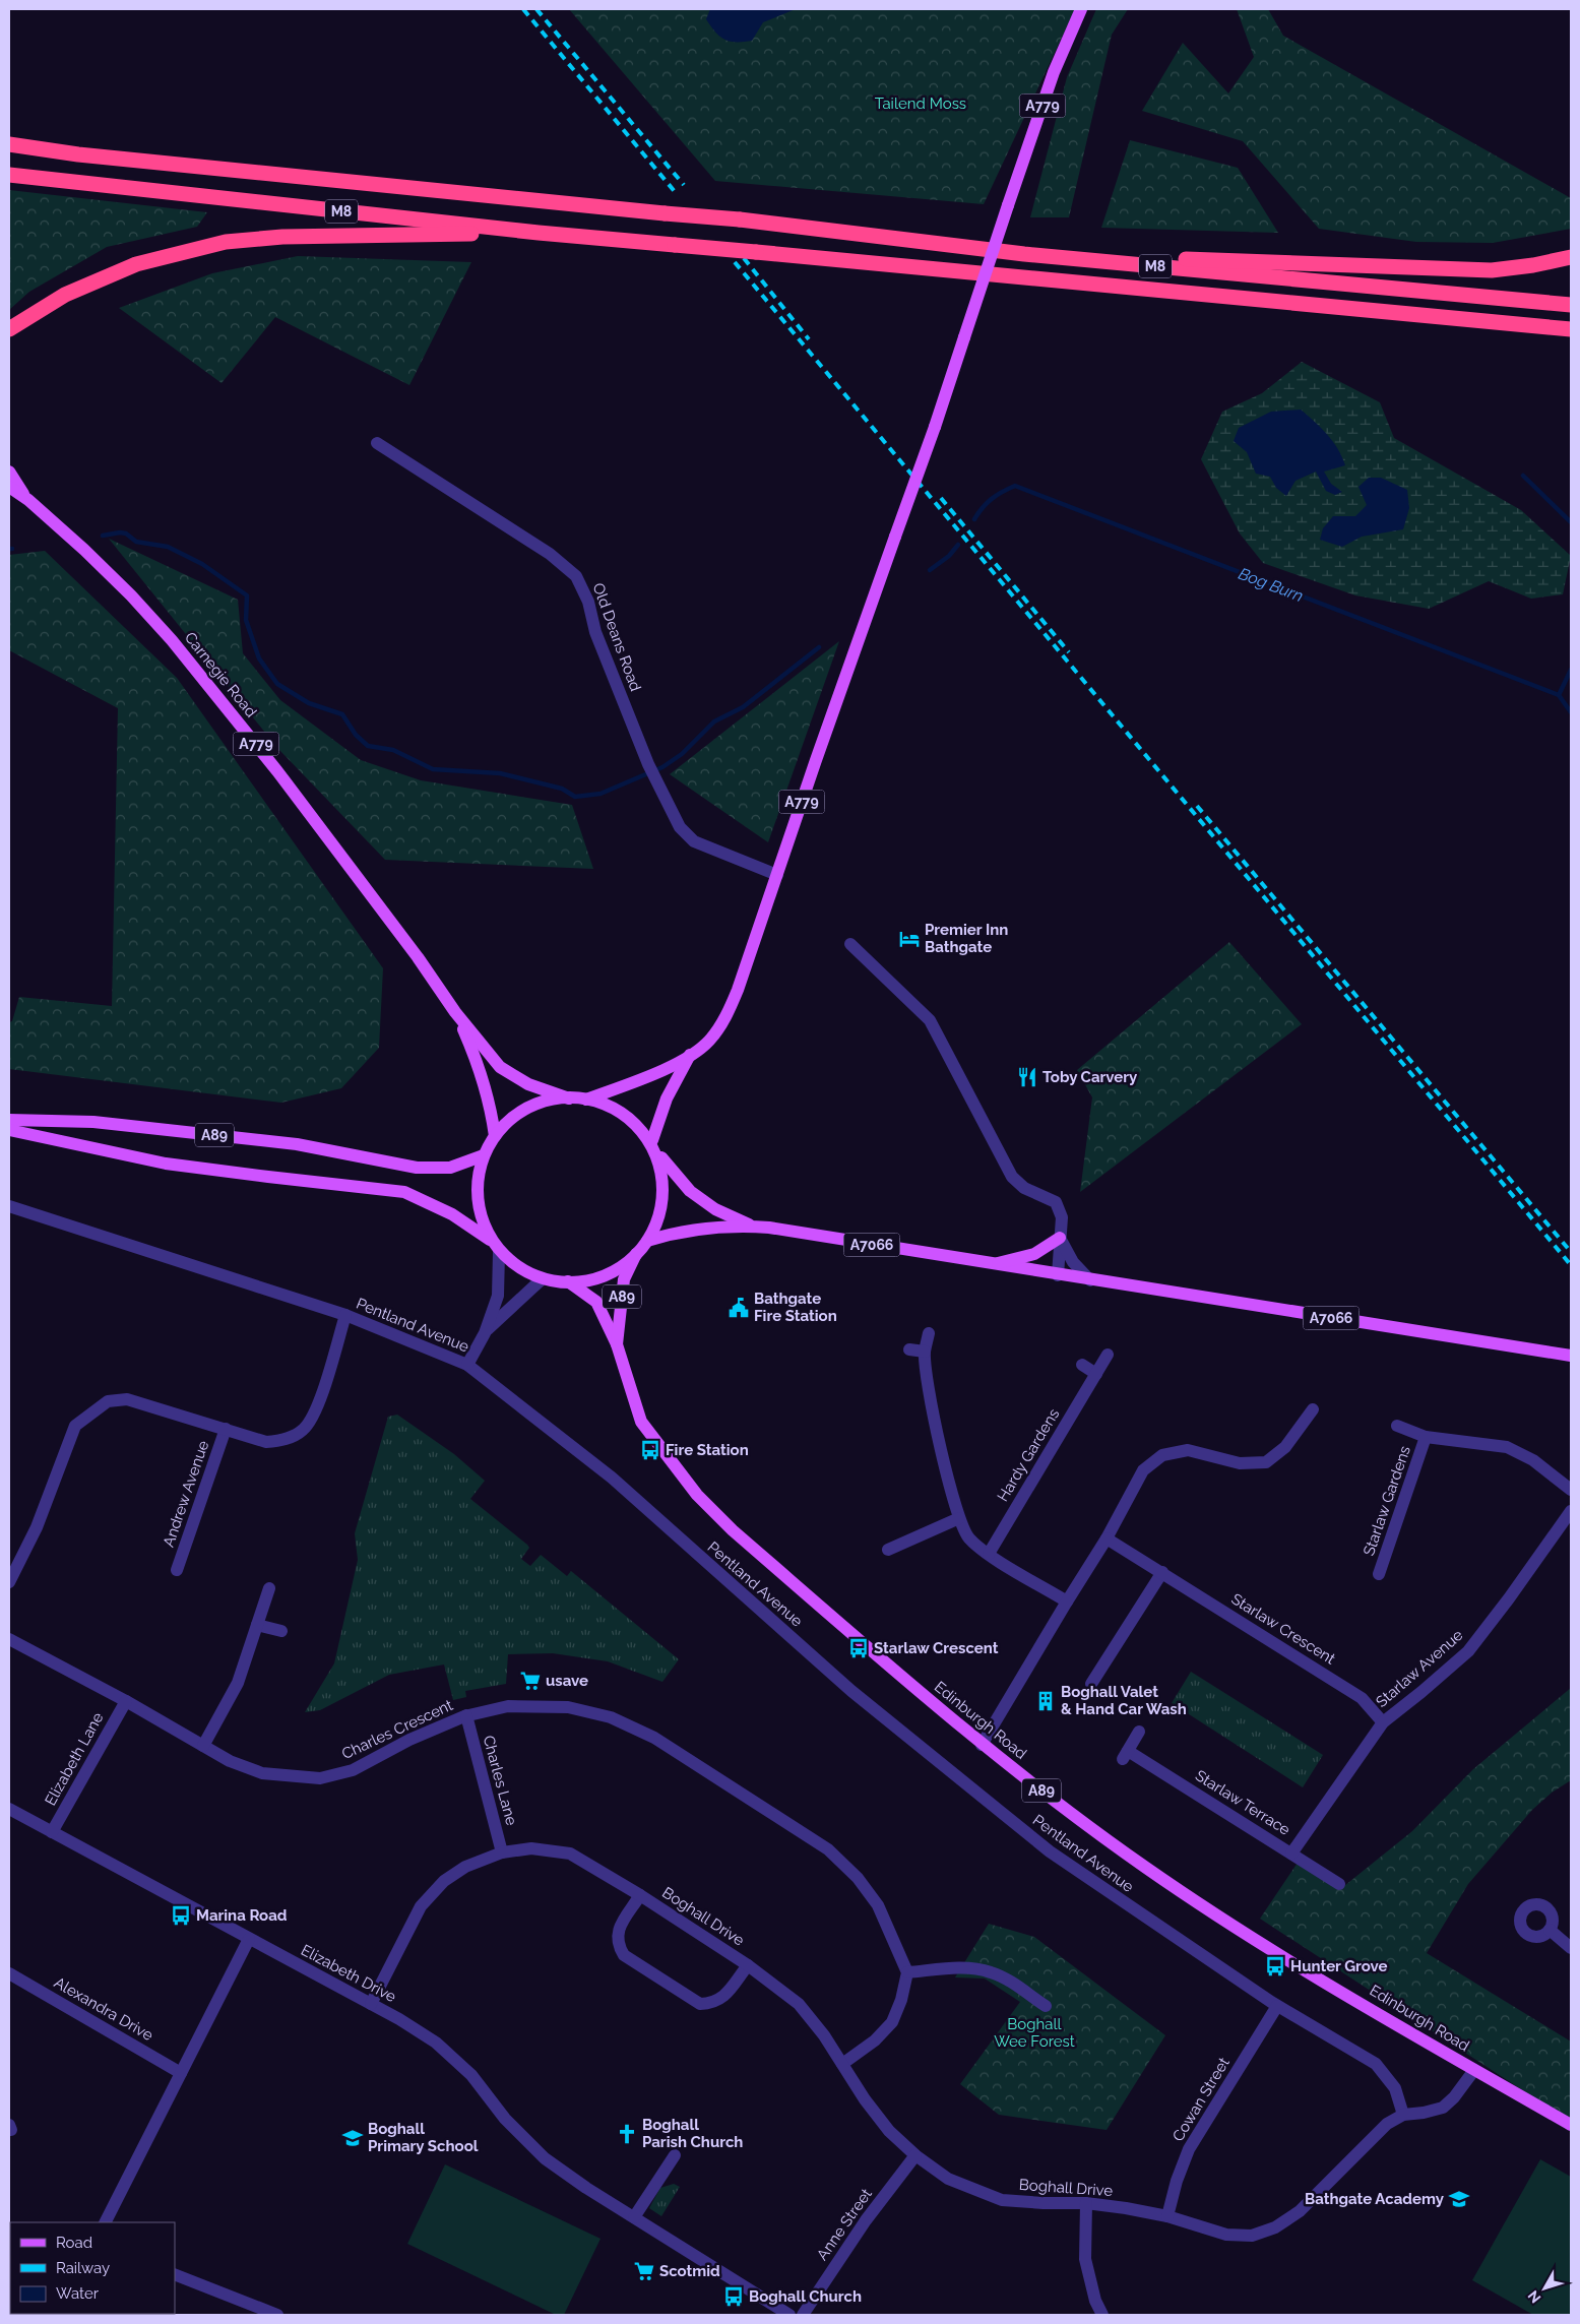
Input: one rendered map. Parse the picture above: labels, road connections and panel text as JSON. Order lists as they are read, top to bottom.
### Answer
{
  "streets": {
    "highway": ["M8"],
    "main road": [
      "A779",
      "Carnegie Road",
      "A89",
      "A7066",
      "Edinburgh Road"
    ],
    "street": [
      "Old Deans Road",
      "Pentland Avenue",
      "Hardy Gardens",
      "Andrew Avenue",
      "Starlaw Gardens",
      "Starlaw Crescent",
      "Starlaw Avenue",
      "Charles Crescent",
      "Elizabeth Lane",
      "Charles Lane",
      "Starlaw Terrace",
      "Boghall Drive",
      "Elizabeth Drive",
      "Alexandra Drive",
      "Cowan Street",
      "Anne Street"
    ]
  },
  "crossings": [
    ["A779", "Old Deans Road"],
    ["A779", "A89"],
    ["Carnegie Road", "A89"],
    ["A89", "A7066"],
    ["A89", "Edinburgh Road"],
    ["Pentland Avenue", "Andrew Avenue"],
    ["Pentland Avenue", "Boghall Drive"],
    ["Pentland Avenue", "Cowan Street"],
    ["Starlaw Crescent", "Starlaw Avenue"],
    ["Starlaw Avenue", "Starlaw Terrace"],
    ["Edinburgh Road", "Boghall Drive"],
    ["Charles Crescent", "Elizabeth Lane"],
    ["Charles Crescent", "Charles Lane"],
    ["Elizabeth Lane", "Elizabeth Drive"],
    ["Charles Lane", "Boghall Drive"],
    ["Boghall Drive", "Elizabeth Drive"],
    ["Boghall Drive", "Cowan Street"],
    ["Boghall Drive", "Anne Street"]
  ],
  "water": ["Bog Burn"],
  "parks": ["Tailend Moss", "Boghall Wee Forest"],
  "places": {
    "hotel": ["Premier Inn Bathgate"],
    "restaurant": ["Toby Carvery"],
    "public building": ["Bathgate Fire Station"],
    "bus stop": [
      "Fire Station",
      "Starlaw Crescent",
      "Marina Road",
      "Hunter Grove",
      "Boghall Church"
    ],
    "supermarket": ["usave", "Scotmid"],
    "building": ["Boghall Valet & Hand Car Wash"],
    "church": ["Boghall Parish Church"],
    "school or university": ["Boghall Primary School", "Bathgate Academy"]
  },
  "legend": ["Road", "Railway", "Water"],
  "north": "bottom left"
}
